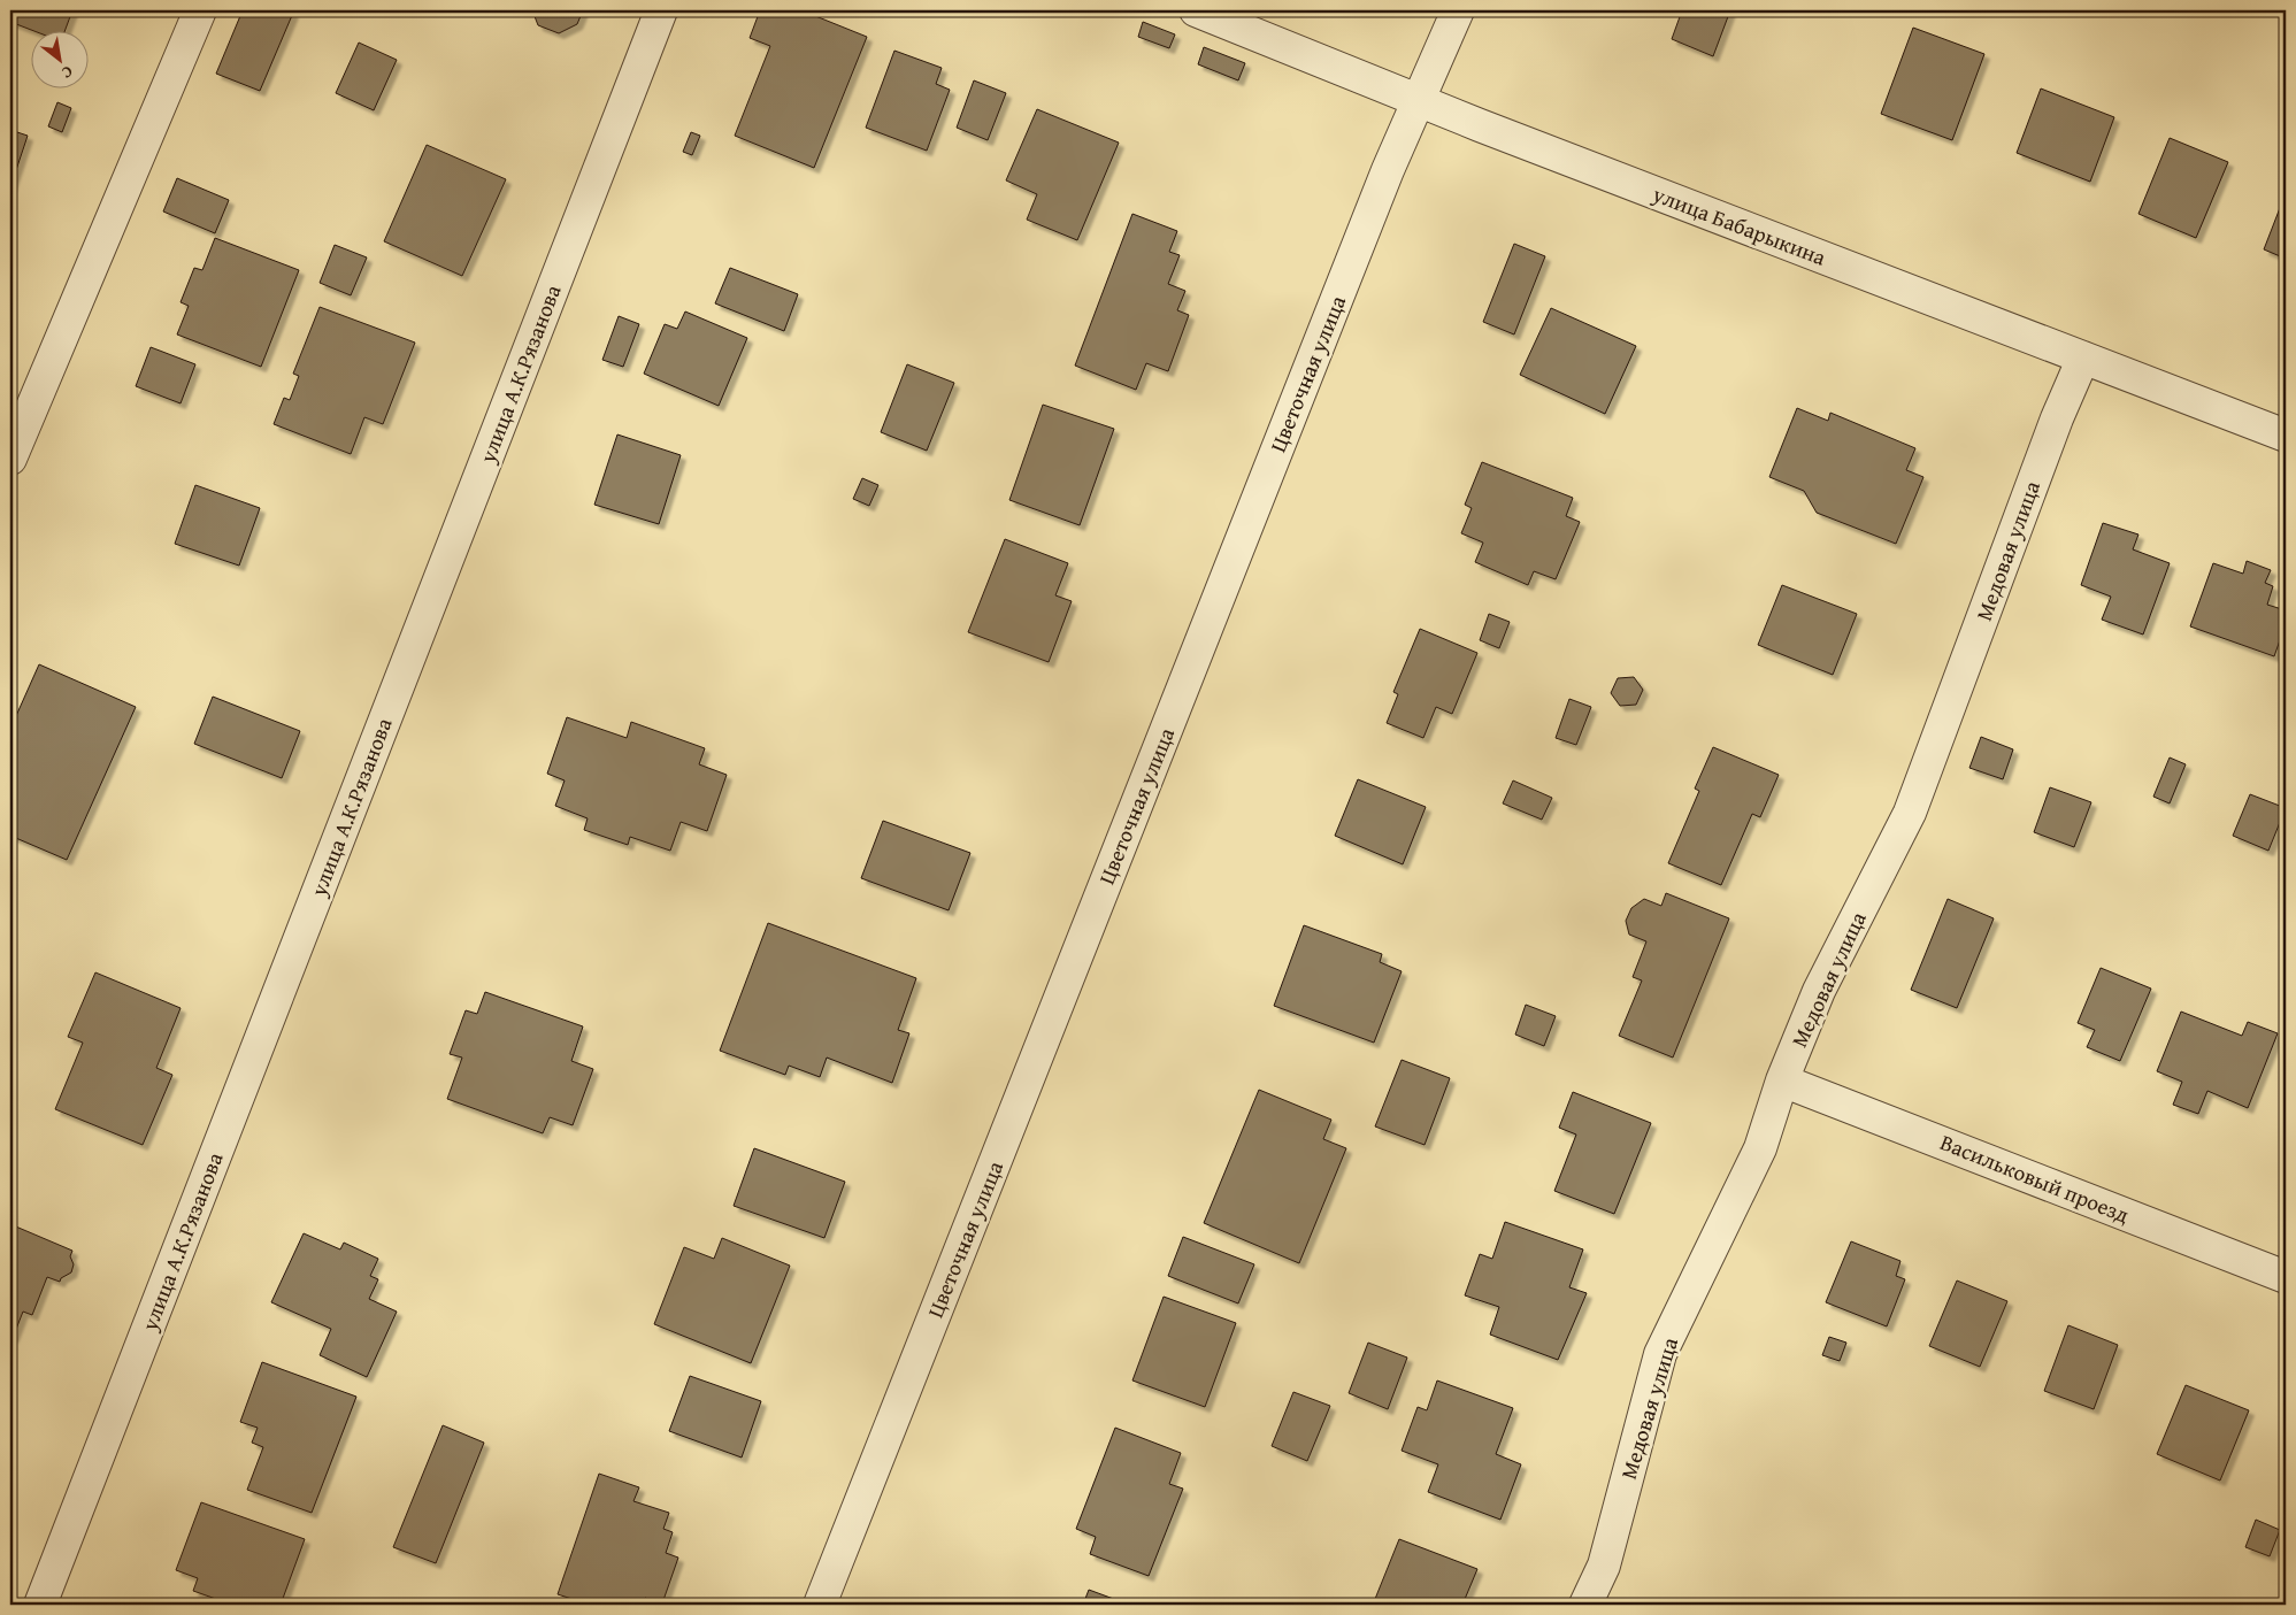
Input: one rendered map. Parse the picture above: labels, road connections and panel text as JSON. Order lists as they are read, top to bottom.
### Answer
{
  "streets": {
    "street": [
      "улица Бабарыкина",
      "улица А.К.Рязанова",
      "Цветочная улица",
      "Медовая улица",
      "Васильковый проезд"
    ]
  },
  "crossings": [
    ["улица Бабарыкина", "Цветочная улица"],
    ["улица Бабарыкина", "Медовая улица"],
    ["Медовая улица", "Васильковый проезд"]
  ],
  "north": "bottom right"
}
